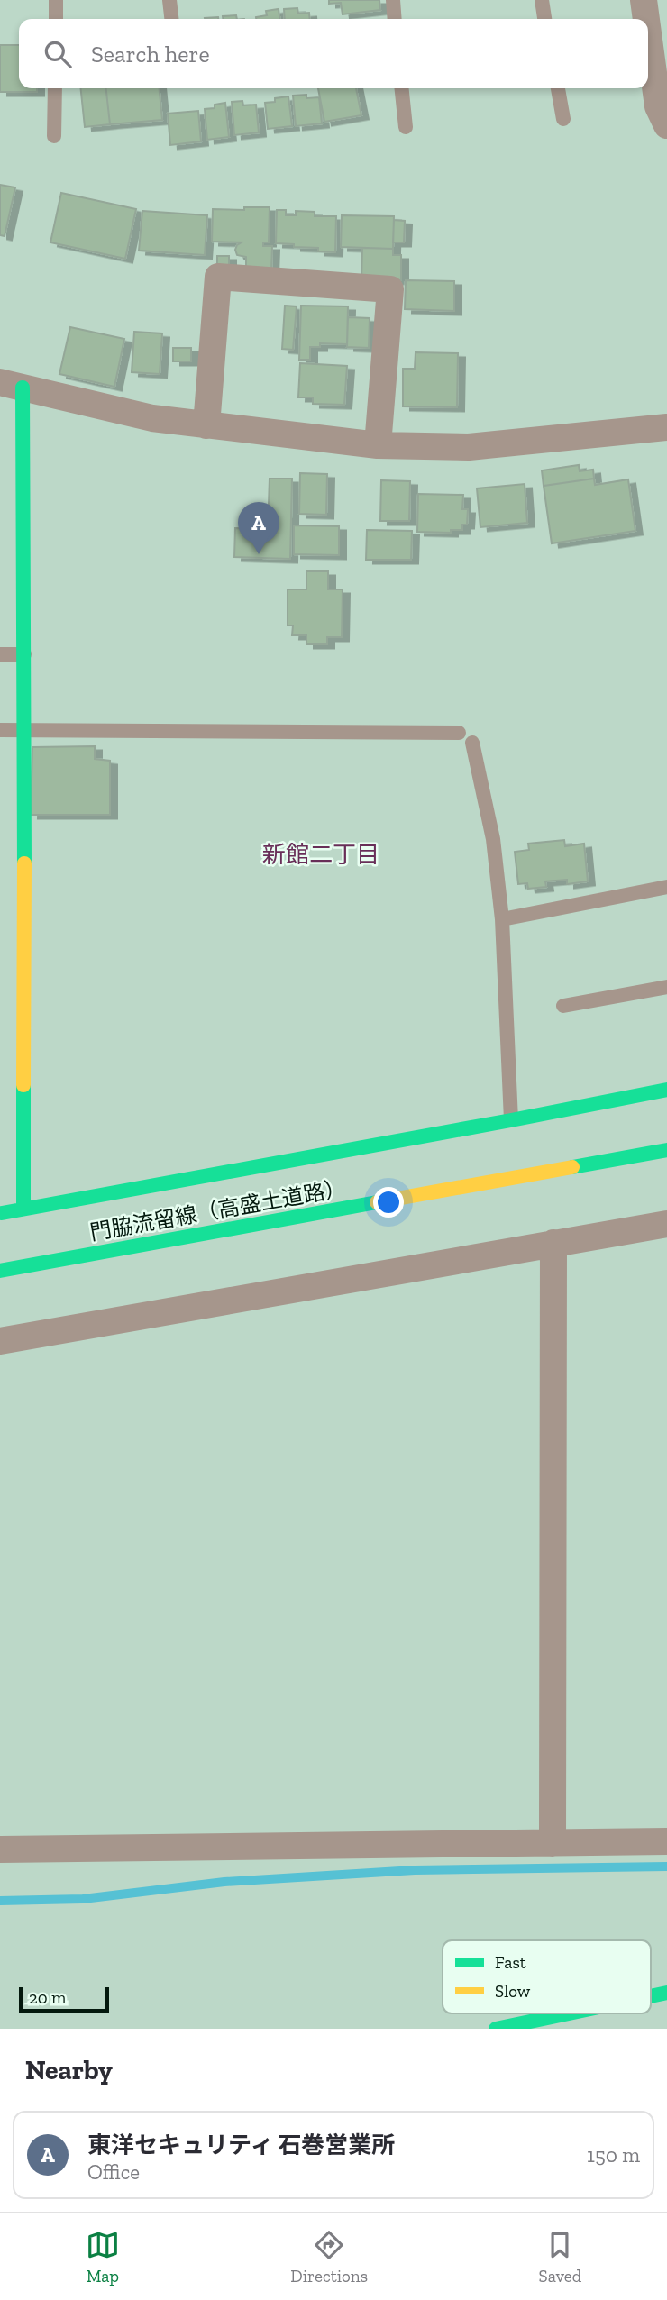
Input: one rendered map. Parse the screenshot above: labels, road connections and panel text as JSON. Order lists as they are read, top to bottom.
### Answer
{
  "streets": {
    "street": ["門脇流留線（高盛土道路）"]
  },
  "districts": ["新館二丁目"],
  "legend": ["Fast", "Slow"],
  "scale_bar": "20 m",
  "page": {
    "search": "Search here",
    "pins": "A",
    "scale": "20 m",
    "heading": "Nearby",
    "list": [
      {
        "mark": "A",
        "name": "東洋セキュリティ 石巻営業所",
        "note": "Office",
        "value": "150 m"
      }
    ],
    "nav": ["Map", "Directions", "Saved"]
  }
}
